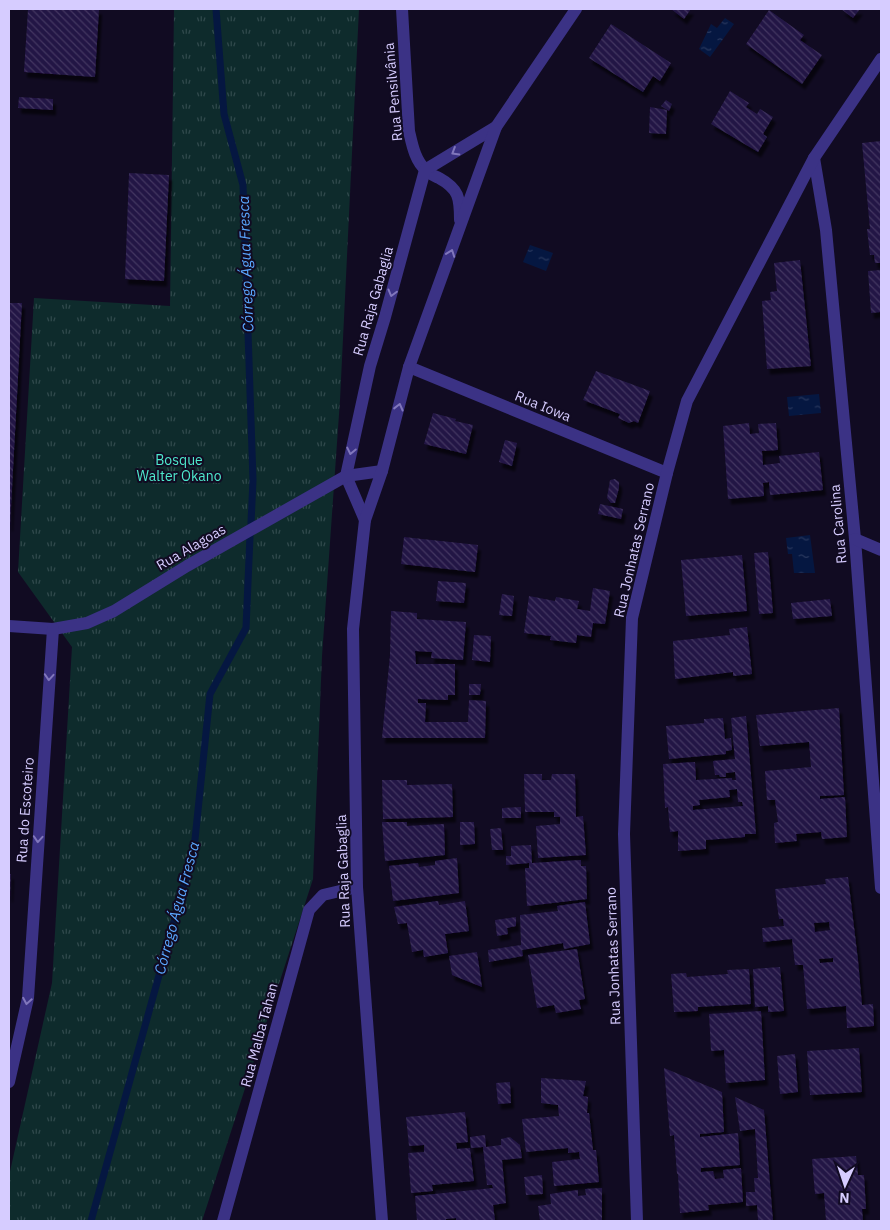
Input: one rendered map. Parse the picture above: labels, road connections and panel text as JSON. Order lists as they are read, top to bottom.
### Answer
{
  "streets": {
    "street": [
      "Rua Pensilvânia",
      "Rua Raja Gabaglia",
      "Rua Iowa",
      "Rua Carolina",
      "Rua Alagoas",
      "Rua Jonhatas Serrano",
      "Rua do Escoteiro",
      "Rua Malba Tahan"
    ]
  },
  "crossings": [
    ["Rua Pensilvânia", "Rua Raja Gabaglia"],
    ["Rua Raja Gabaglia", "Rua Iowa"],
    ["Rua Raja Gabaglia", "Rua Alagoas"],
    ["Rua Raja Gabaglia", "Rua Malba Tahan"],
    ["Rua Iowa", "Rua Jonhatas Serrano"],
    ["Rua Carolina", "Rua Jonhatas Serrano"],
    ["Rua Alagoas", "Rua do Escoteiro"]
  ],
  "one_way": ["Rua do Escoteiro"],
  "water": ["Córrego Água Fresca"],
  "parks": ["Bosque Walter Okano"],
  "north": "bottom"
}
